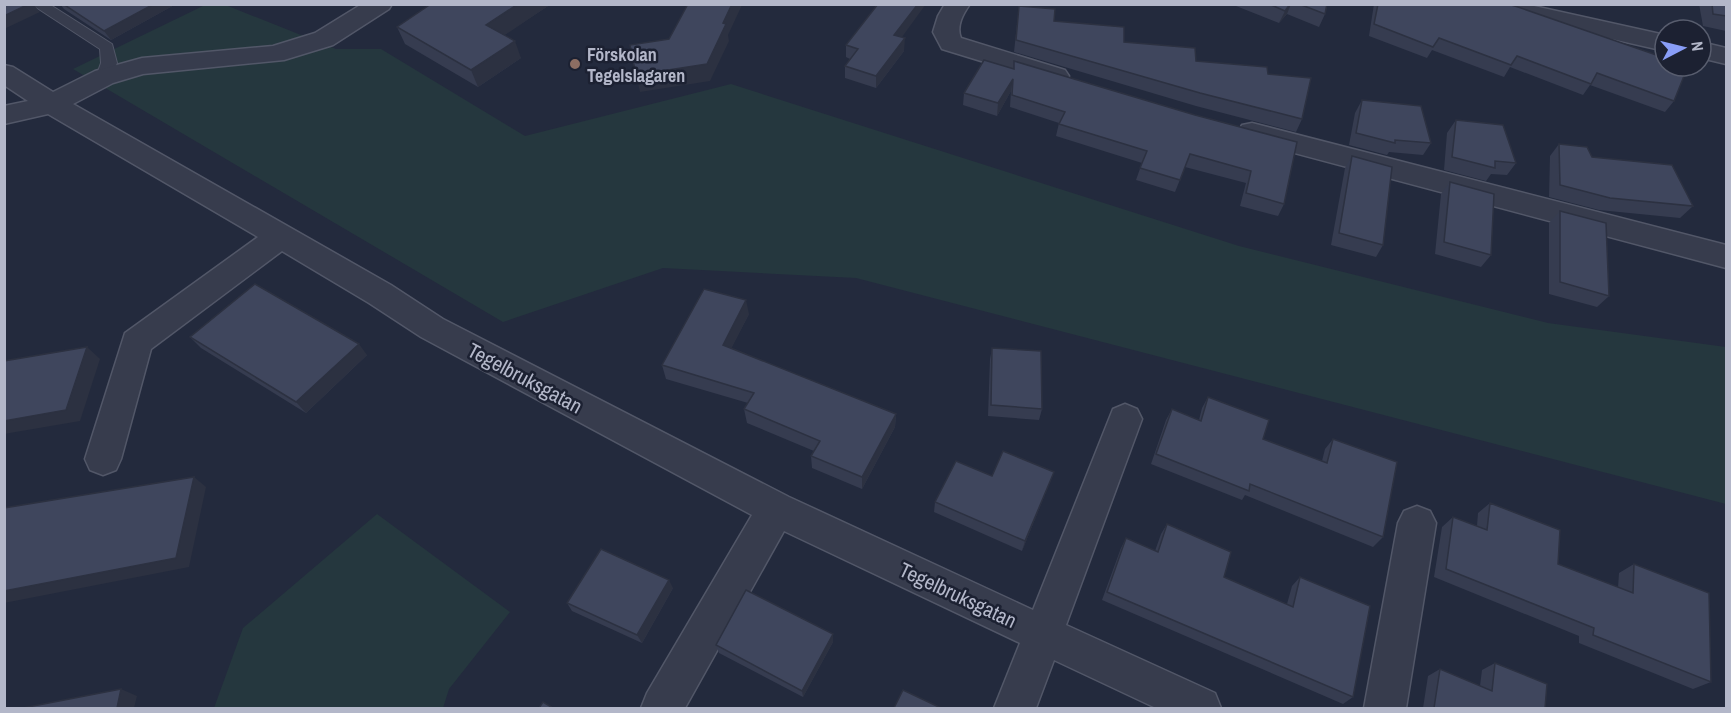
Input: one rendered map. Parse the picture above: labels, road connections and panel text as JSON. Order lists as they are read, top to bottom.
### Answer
{
  "streets": {
    "street": ["Tegelbruksgatan"]
  },
  "places": ["Förskolan Tegelslagaren"],
  "north": "right"
}
